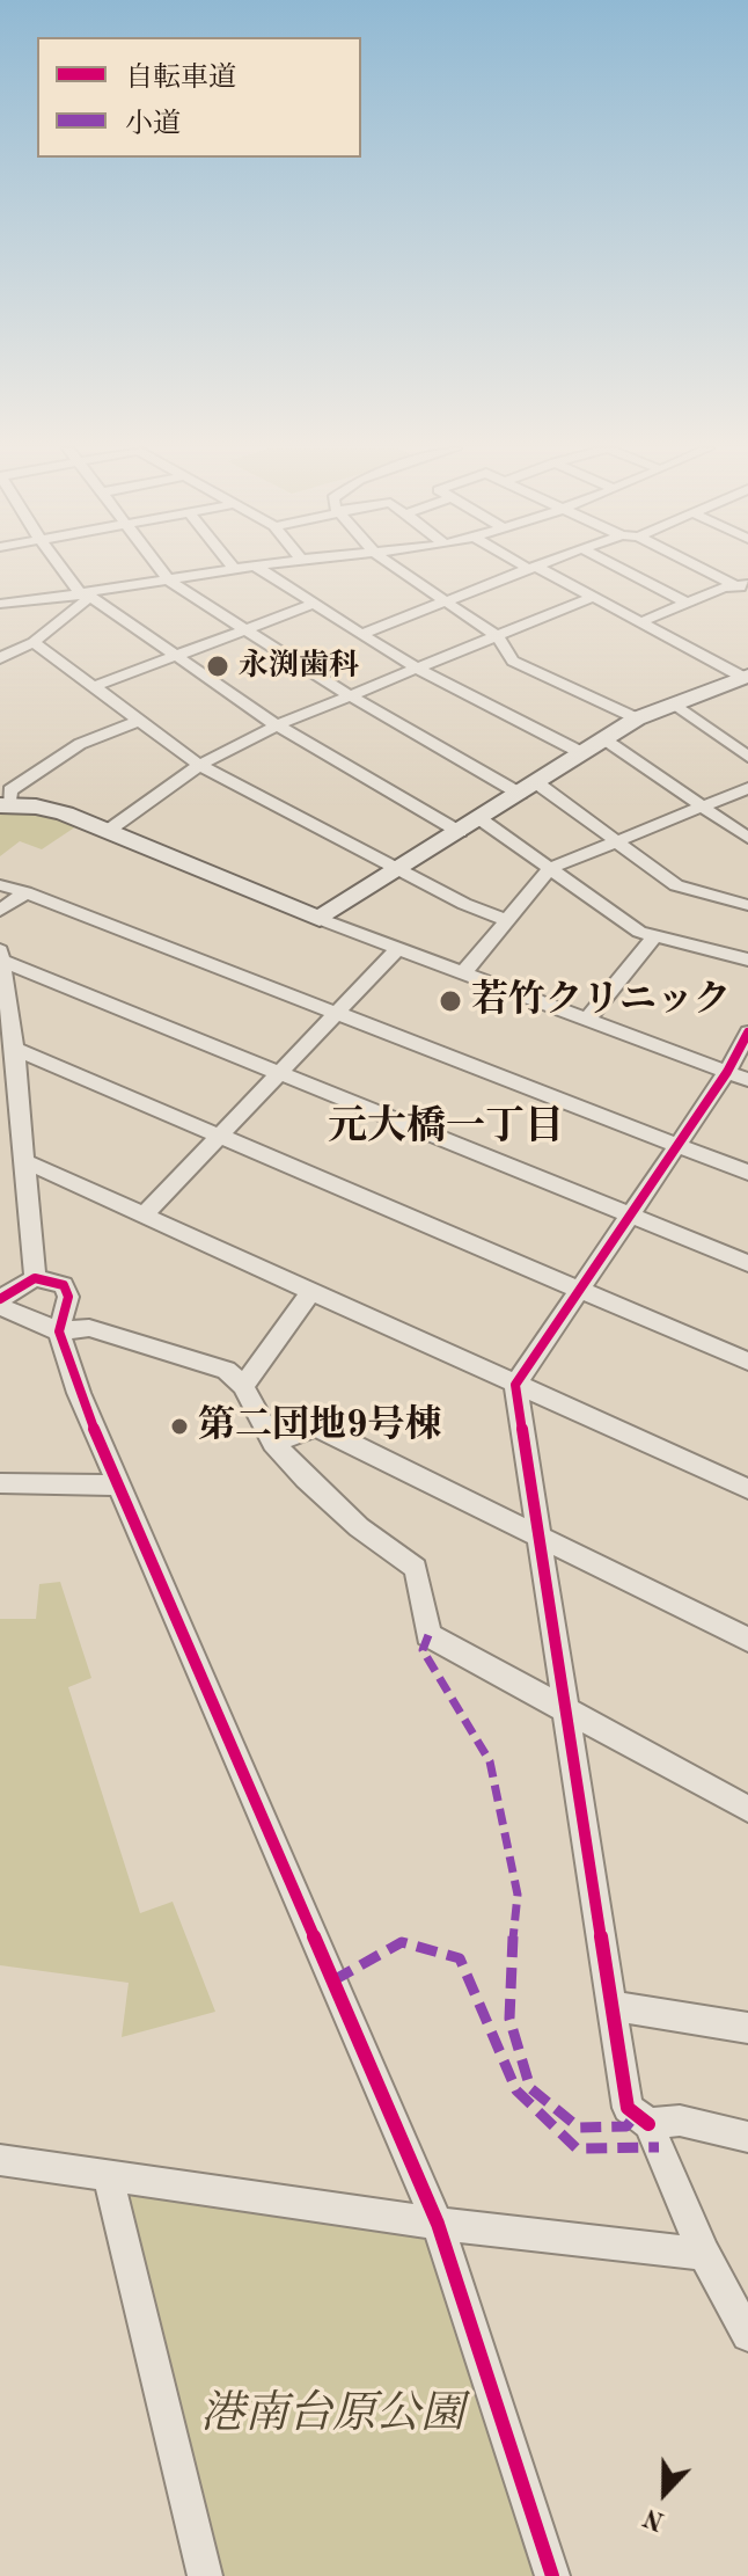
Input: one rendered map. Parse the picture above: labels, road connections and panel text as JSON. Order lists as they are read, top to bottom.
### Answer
{
  "districts": ["元大橋一丁目"],
  "parks": ["港南台原公園"],
  "places": ["永渕歯科", "若竹クリニック", "第二団地9号棟"],
  "legend": ["自転車道", "小道"],
  "north": "bottom"
}
